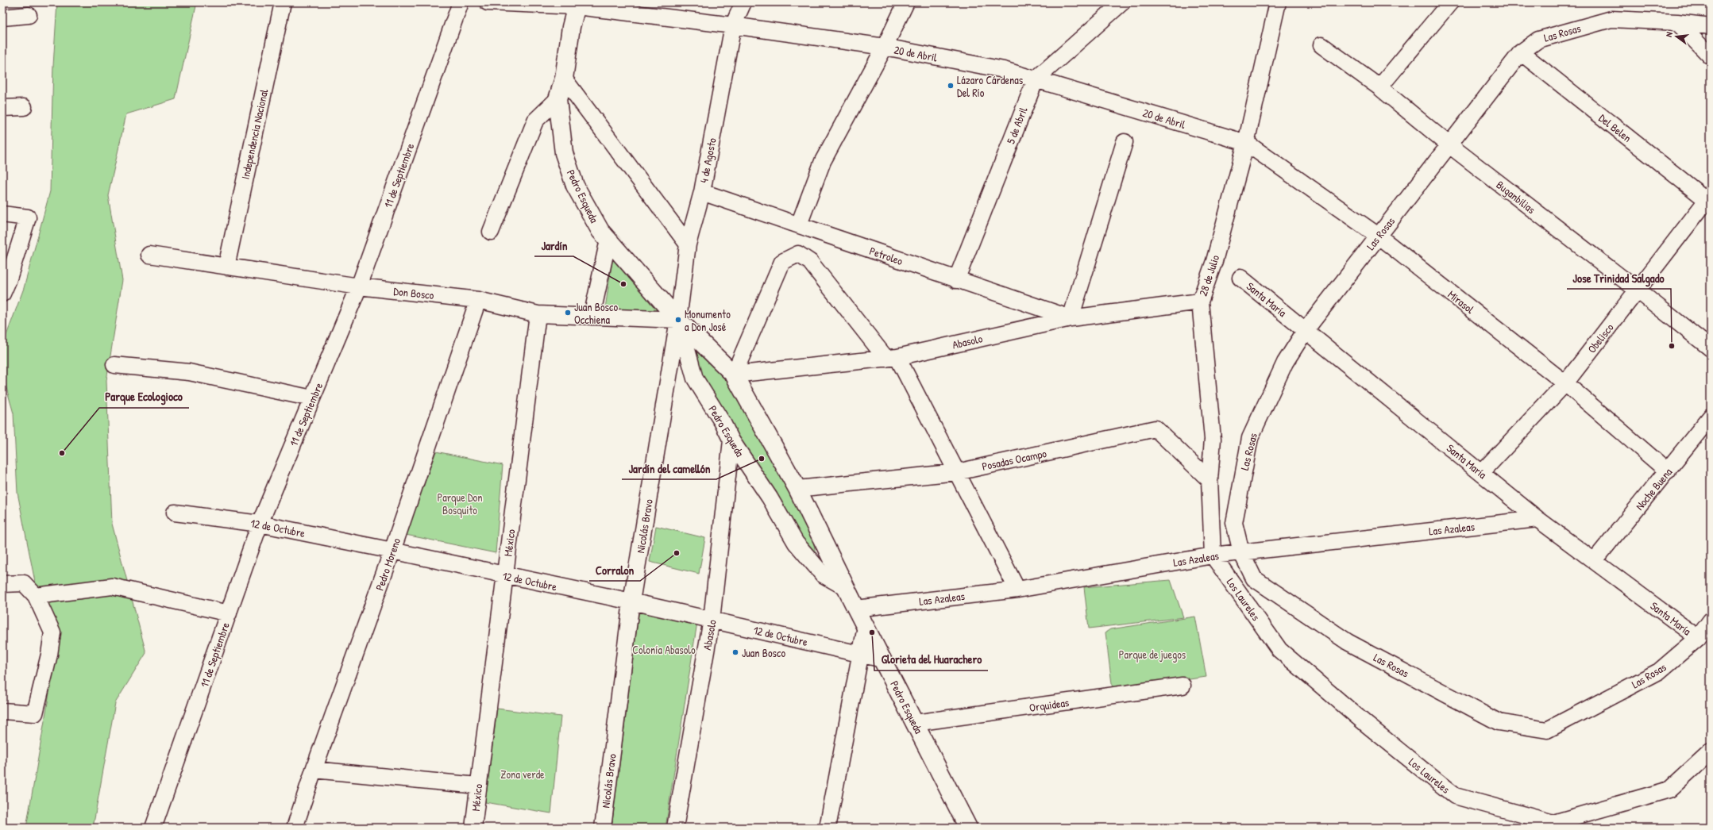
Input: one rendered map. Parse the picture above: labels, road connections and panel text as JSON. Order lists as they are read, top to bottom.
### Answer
{
  "streets": {
    "street": [
      "Las Rosas",
      "20 de Abril",
      "5 de Abril",
      "Del Belen",
      "Independencia Nacional",
      "4 de Agosto",
      "11 de Septiembre",
      "Pedro Esqueda",
      "Buganbilias",
      "Petroleo",
      "28 de Julio",
      "Don Bosco",
      "Santa María",
      "Mirasol",
      "Obelisco",
      "Abasolo",
      "Posadas Ocampo",
      "Noche Buena",
      "Nicolás Bravo",
      "12 de Octubre",
      "Las Azaleas",
      "México",
      "Pedro Moreno",
      "Los Laureles",
      "Orquideas"
    ]
  },
  "crossings": [
    ["Las Rosas", "Del Belen"],
    ["Las Rosas", "Buganbilias"],
    ["Las Rosas", "Santa María"],
    ["Las Rosas", "Mirasol"],
    ["Las Rosas", "Las Azaleas"],
    ["20 de Abril", "5 de Abril"],
    ["20 de Abril", "4 de Agosto"],
    ["20 de Abril", "Pedro Esqueda"],
    ["20 de Abril", "28 de Julio"],
    ["20 de Abril", "Mirasol"],
    ["5 de Abril", "Petroleo"],
    ["Del Belen", "Obelisco"],
    ["Independencia Nacional", "Don Bosco"],
    ["4 de Agosto", "Pedro Esqueda"],
    ["4 de Agosto", "Petroleo"],
    ["4 de Agosto", "Don Bosco"],
    ["4 de Agosto", "Nicolás Bravo"],
    ["11 de Septiembre", "Don Bosco"],
    ["11 de Septiembre", "12 de Octubre"],
    ["Pedro Esqueda", "Don Bosco"],
    ["Pedro Esqueda", "Abasolo"],
    ["Pedro Esqueda", "Posadas Ocampo"],
    ["Pedro Esqueda", "Nicolás Bravo"],
    ["Pedro Esqueda", "12 de Octubre"],
    ["Pedro Esqueda", "Las Azaleas"],
    ["Pedro Esqueda", "Orquideas"],
    ["Buganbilias", "Obelisco"],
    ["Petroleo", "Abasolo"],
    ["28 de Julio", "Mirasol"],
    ["28 de Julio", "Abasolo"],
    ["28 de Julio", "Posadas Ocampo"],
    ["28 de Julio", "Las Azaleas"],
    ["28 de Julio", "Los Laureles"],
    ["Don Bosco", "Nicolás Bravo"],
    ["Don Bosco", "México"],
    ["Don Bosco", "Pedro Moreno"],
    ["Santa María", "Obelisco"],
    ["Santa María", "Noche Buena"],
    ["Santa María", "Las Azaleas"],
    ["Mirasol", "Obelisco"],
    ["Mirasol", "Noche Buena"],
    ["Abasolo", "12 de Octubre"],
    ["Nicolás Bravo", "12 de Octubre"],
    ["12 de Octubre", "México"],
    ["12 de Octubre", "Pedro Moreno"],
    ["Las Azaleas", "Los Laureles"]
  ],
  "parks": [
    "Parque Don Bosquito",
    "Colonía Abasolo",
    "Parque de juegos",
    "Zona verde"
  ],
  "places": [
    "Lázaro Cárdenas Del Río",
    "Jardín",
    "Juan Bosco Occhiena",
    "Monumento a Don José",
    "Jose Trinidad Salgado",
    "Parque Ecologioco",
    "Jardín del camellón",
    "Corralon",
    "Glorieta del Huarachero",
    "Juan Bosco"
  ],
  "north": "left"
}
